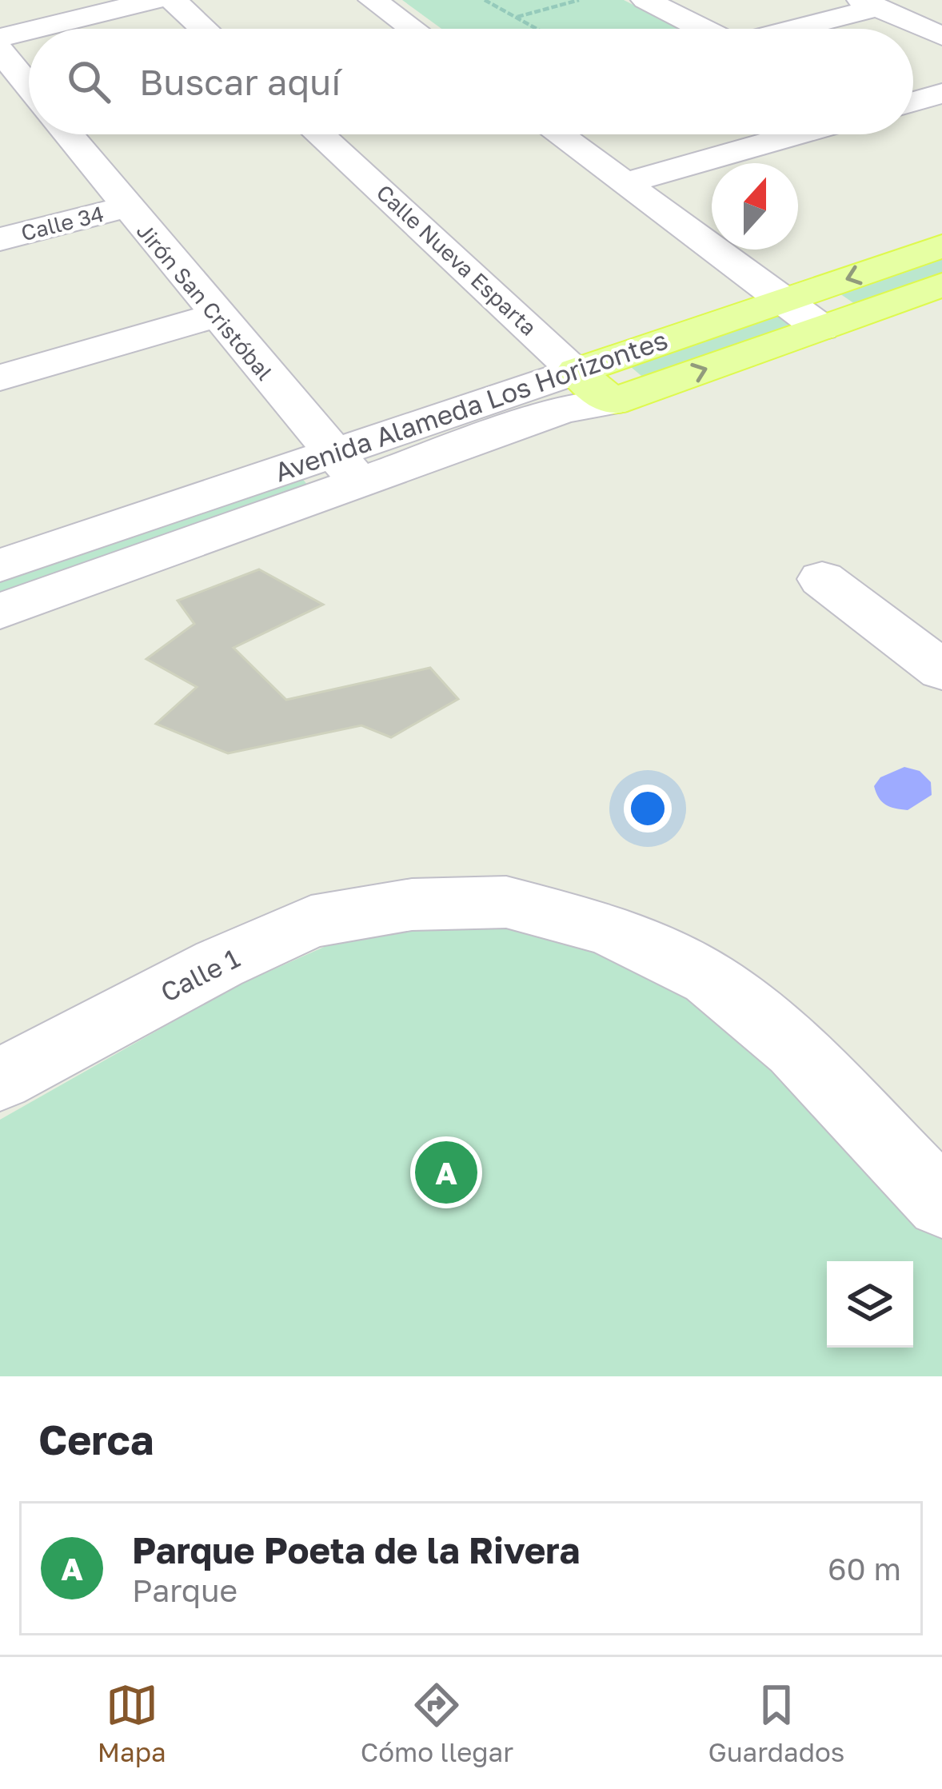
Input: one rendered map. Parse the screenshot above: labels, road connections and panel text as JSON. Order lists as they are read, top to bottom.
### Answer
{
  "streets": {
    "main road": ["Calle Nueva Esparta", "Avenida Alameda Los Horizontes"],
    "street": ["Calle 34", "Jirón San Cristóbal", "Calle 1"]
  },
  "crossings": [
    ["Calle 34", "Jirón San Cristóbal"],
    ["Calle Nueva Esparta", "Avenida Alameda Los Horizontes"],
    ["Jirón San Cristóbal", "Avenida Alameda Los Horizontes"]
  ],
  "north": "top",
  "page": {
    "search": "Buscar aquí",
    "pins": "A",
    "heading": "Cerca",
    "list": [
      {
        "mark": "A",
        "name": "Parque Poeta de la Rivera",
        "note": "Parque",
        "value": "60 m"
      }
    ],
    "nav": ["Mapa", "Cómo llegar", "Guardados"]
  }
}
